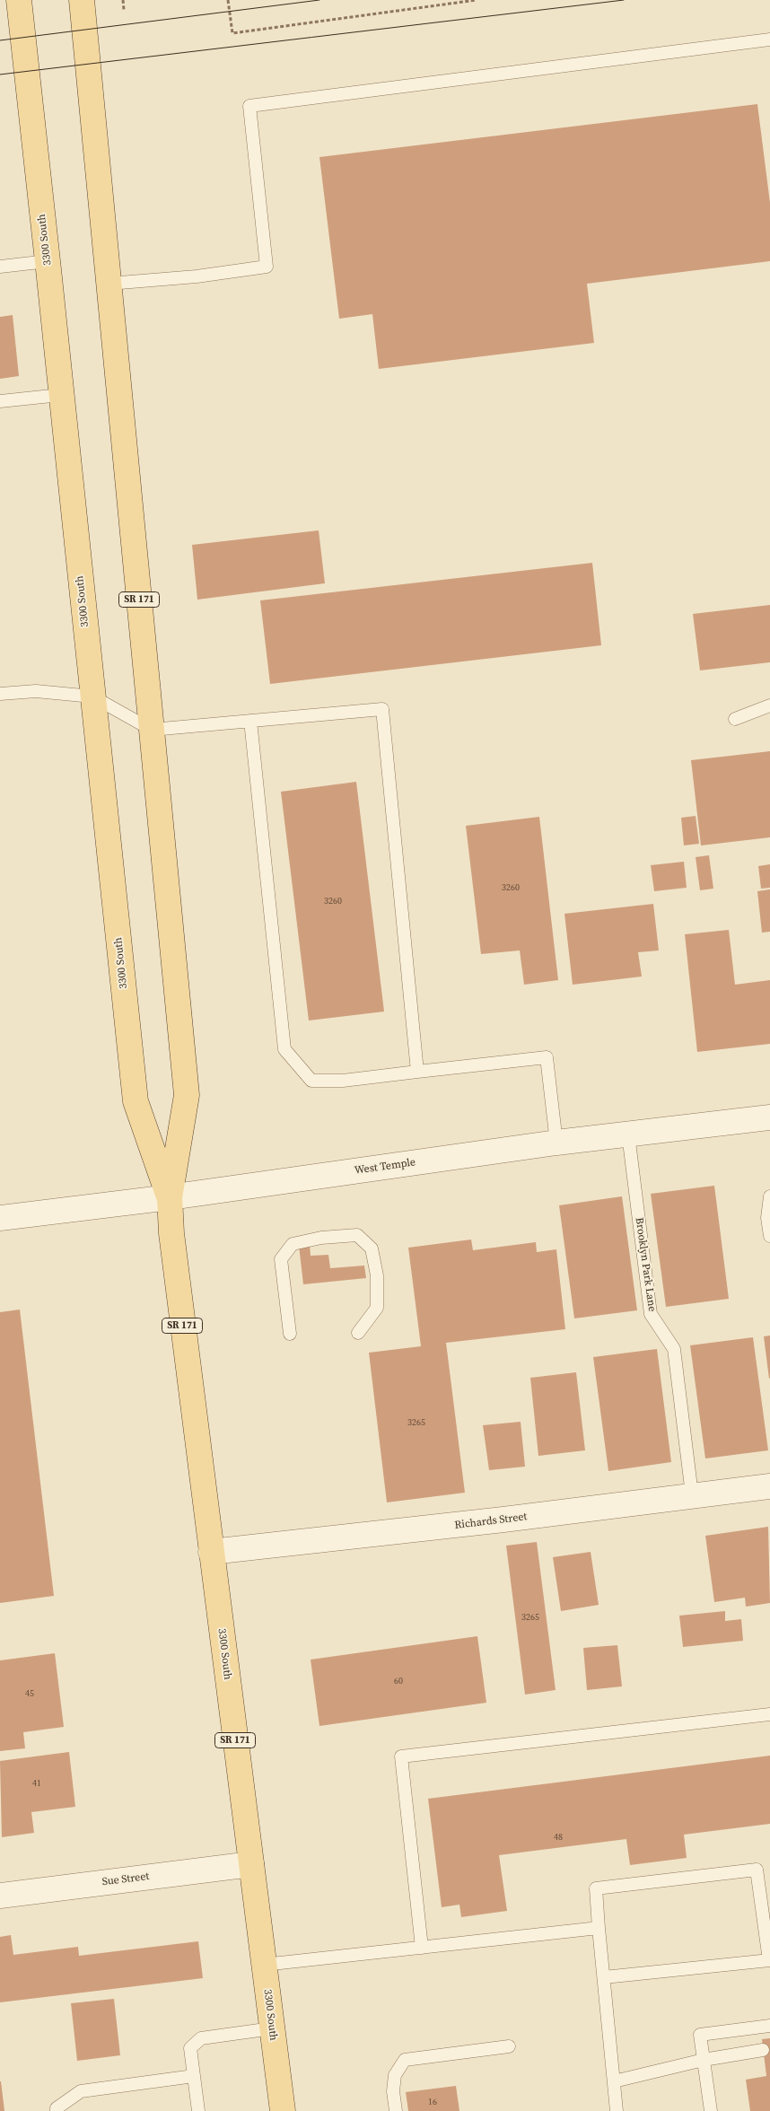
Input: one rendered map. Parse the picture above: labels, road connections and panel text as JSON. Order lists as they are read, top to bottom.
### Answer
{
  "streets": {
    "main road": ["3300 South", "SR 171"],
    "street": ["West Temple", "Richards Street", "Sue Street"],
    "lane": ["Brooklyn Park Lane"]
  },
  "crossings": [
    ["3300 South", "West Temple"],
    ["3300 South", "Richards Street"],
    ["3300 South", "Sue Street"],
    ["West Temple", "Brooklyn Park Lane"],
    ["Brooklyn Park Lane", "Richards Street"]
  ],
  "house_numbers": [
    "3260",
    "3260",
    "3265",
    "3265",
    "60",
    "45",
    "41",
    "48",
    "16"
  ]
}
